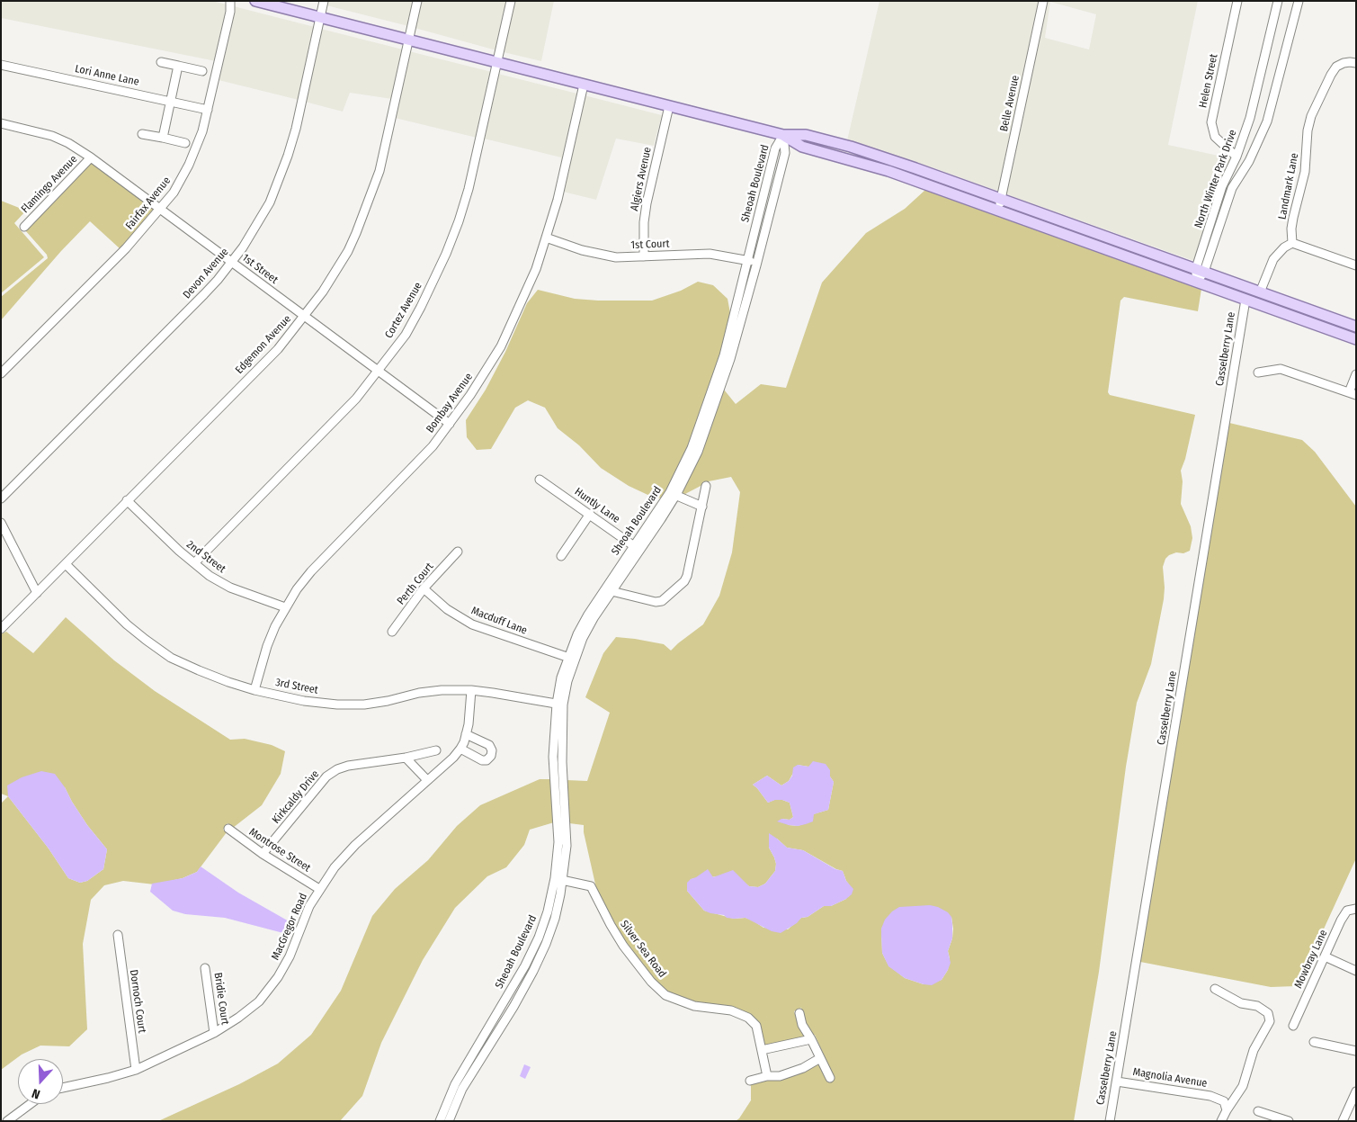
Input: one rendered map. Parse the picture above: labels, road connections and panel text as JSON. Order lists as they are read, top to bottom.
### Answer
{
  "streets": {
    "street": [
      "Lori Anne Lane",
      "Helen Street",
      "Belle Avenue",
      "Algiers Avenue",
      "North Winter Park Drive",
      "Sheoah Boulevard",
      "Flamingo Avenue",
      "Landmark Lane",
      "Fairfax Avenue",
      "1st Court",
      "1st Street",
      "Devon Avenue",
      "Cortez Avenue",
      "Edgemon Avenue",
      "Casselberry Lane",
      "Bombay Avenue",
      "Huntly Lane",
      "2nd Street",
      "Perth Court",
      "Macduff Lane",
      "3rd Street",
      "Kirkcaldy Drive",
      "Montrose Street",
      "MacGregor Road",
      "Silver Sea Road",
      "Mowbray Lane",
      "Bridie Court",
      "Dornoch Court",
      "Magnolia Avenue"
    ]
  },
  "crossings": [
    ["Lori Anne Lane", "Fairfax Avenue"],
    ["Helen Street", "North Winter Park Drive"],
    ["Algiers Avenue", "1st Court"],
    ["Sheoah Boulevard", "1st Court"],
    ["Sheoah Boulevard", "Huntly Lane"],
    ["Sheoah Boulevard", "Macduff Lane"],
    ["Sheoah Boulevard", "3rd Street"],
    ["Sheoah Boulevard", "Silver Sea Road"],
    ["Flamingo Avenue", "1st Street"],
    ["Fairfax Avenue", "1st Street"],
    ["1st Court", "Bombay Avenue"],
    ["1st Street", "Devon Avenue"],
    ["1st Street", "Cortez Avenue"],
    ["1st Street", "Edgemon Avenue"],
    ["1st Street", "Bombay Avenue"],
    ["Cortez Avenue", "2nd Street"],
    ["Edgemon Avenue", "2nd Street"],
    ["Edgemon Avenue", "3rd Street"],
    ["Casselberry Lane", "Magnolia Avenue"],
    ["Bombay Avenue", "2nd Street"],
    ["Bombay Avenue", "3rd Street"],
    ["Perth Court", "Macduff Lane"],
    ["3rd Street", "MacGregor Road"],
    ["Kirkcaldy Drive", "Montrose Street"],
    ["Montrose Street", "MacGregor Road"],
    ["MacGregor Road", "Bridie Court"],
    ["MacGregor Road", "Dornoch Court"]
  ],
  "north": "bottom"
}
